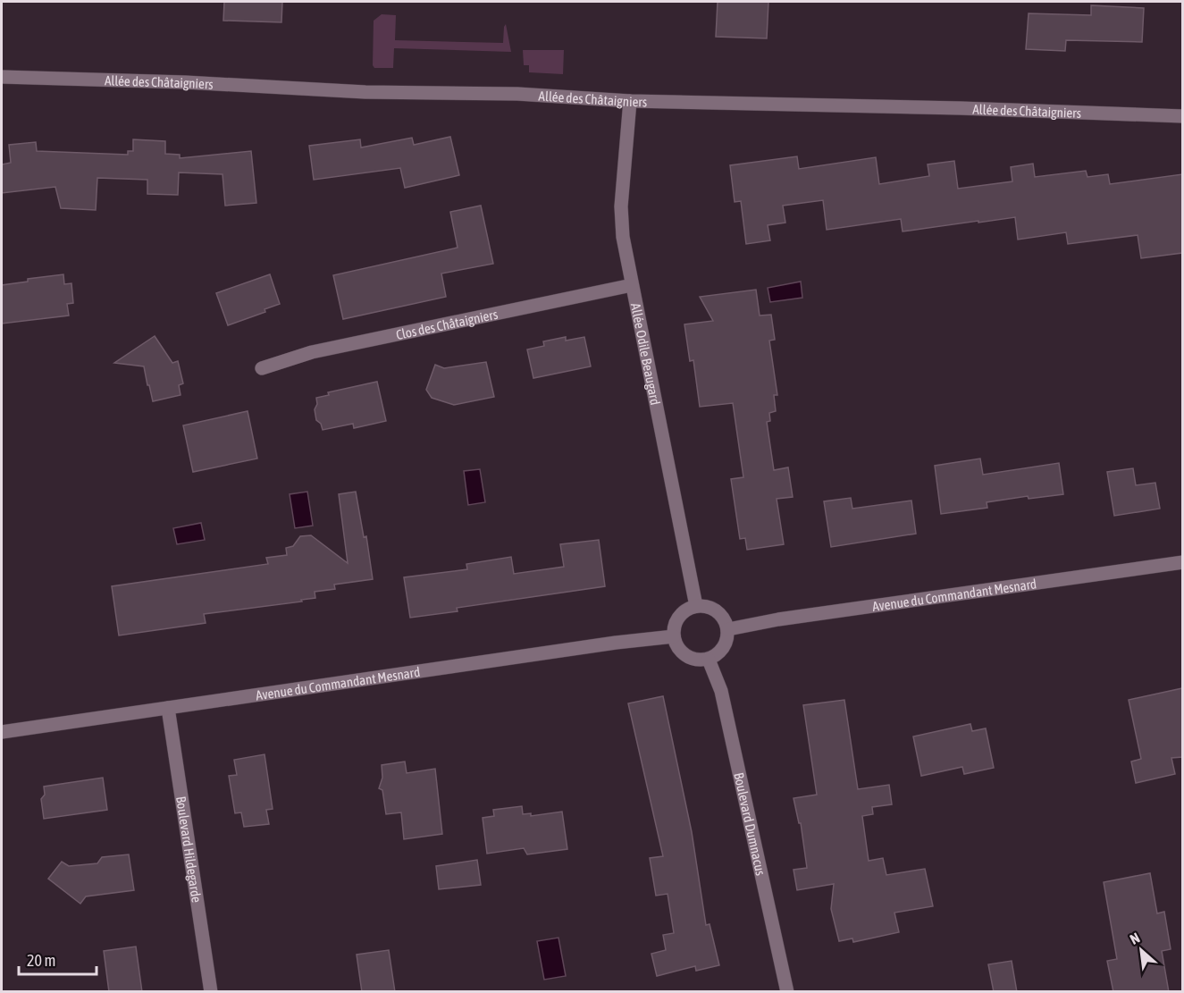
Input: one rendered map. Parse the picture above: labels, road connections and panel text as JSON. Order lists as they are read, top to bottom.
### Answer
{
  "streets": {
    "street": [
      "Allée des Châtaigniers",
      "Clos des Châtaigniers",
      "Allée Odile Beaugard",
      "Avenue du Commandant Mesnard",
      "Boulevard Dumnacus",
      "Boulevard Hildegarde"
    ]
  },
  "crossings": [
    ["Allée des Châtaigniers", "Allée Odile Beaugard"],
    ["Clos des Châtaigniers", "Allée Odile Beaugard"],
    ["Allée Odile Beaugard", "Avenue du Commandant Mesnard"],
    ["Allée Odile Beaugard", "Boulevard Dumnacus"],
    ["Avenue du Commandant Mesnard", "Boulevard Dumnacus"],
    ["Avenue du Commandant Mesnard", "Boulevard Hildegarde"]
  ],
  "scale_bar": "20 m",
  "north": "top left"
}
